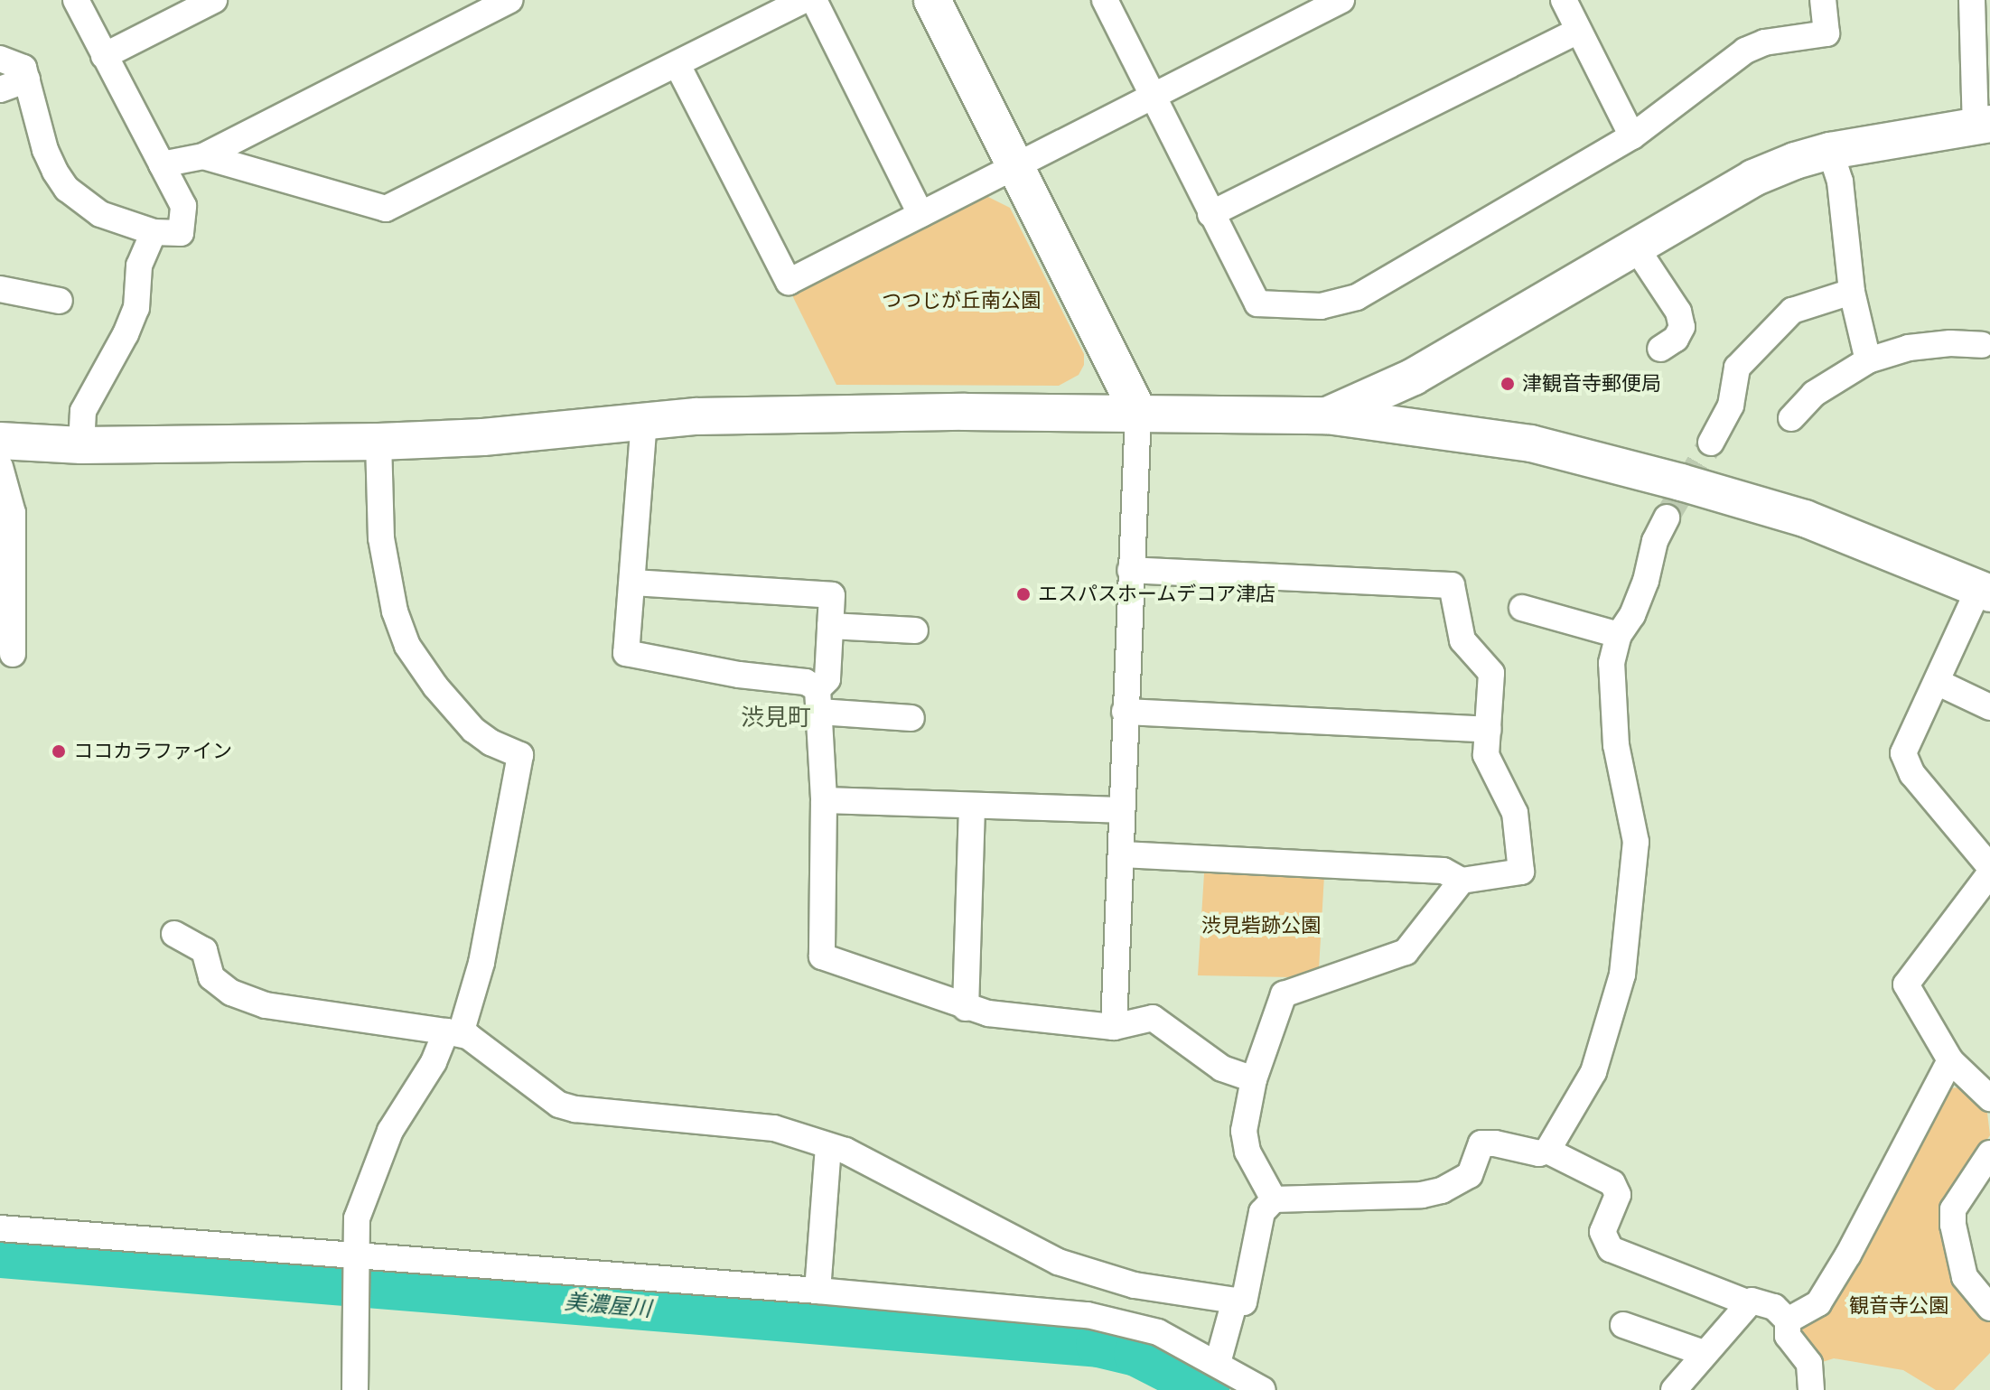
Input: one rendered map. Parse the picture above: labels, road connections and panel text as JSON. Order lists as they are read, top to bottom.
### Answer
{
  "districts": ["渋見町"],
  "water": ["美濃屋川"],
  "parks": ["つつじが丘南公園", "渋見砦跡公園", "観音寺公園"],
  "places": ["津観音寺郵便局", "エスパスホームデコア津店", "ココカラファイン"]
}
